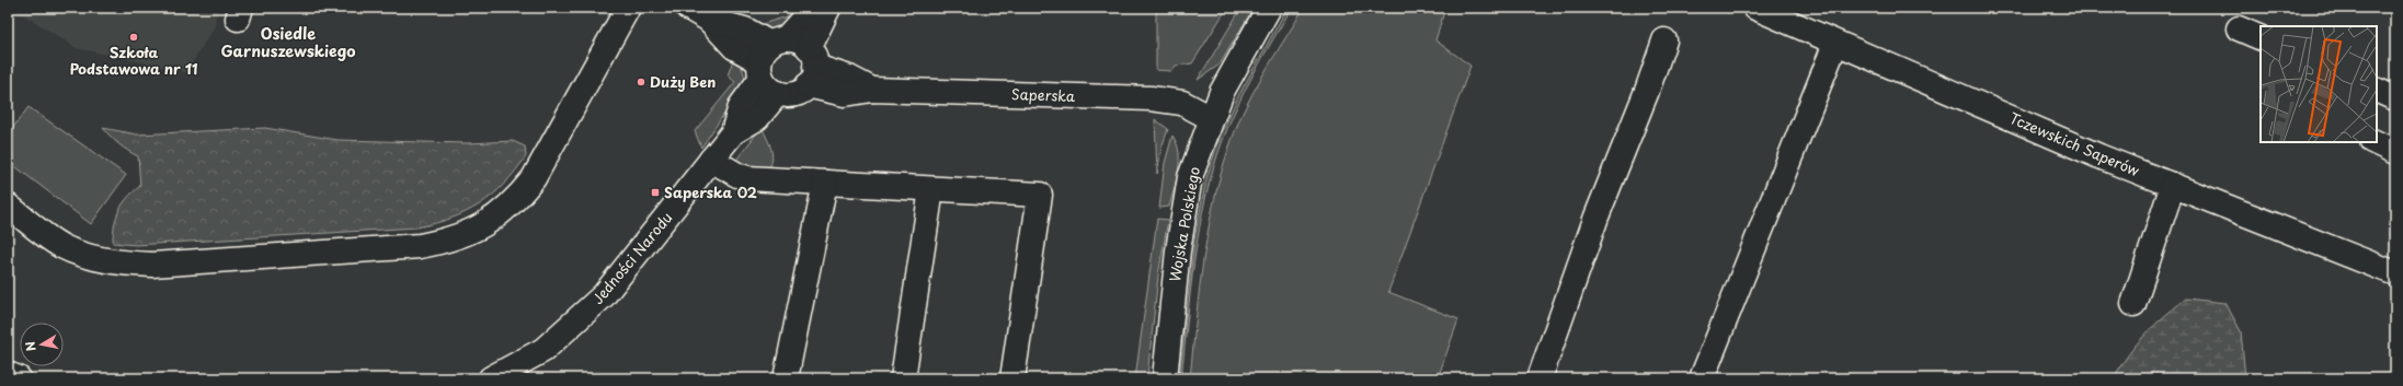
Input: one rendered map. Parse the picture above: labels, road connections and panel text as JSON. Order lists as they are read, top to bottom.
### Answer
{
  "streets": {
    "street": [
      "Saperska",
      "Tczewskich Saperów",
      "Wojska Polskiego",
      "Jedności Narodu"
    ]
  },
  "crossings": [
    ["Saperska", "Wojska Polskiego"],
    ["Saperska", "Jedności Narodu"]
  ],
  "districts": ["Osiedle Garnuszewskiego"],
  "places": {
    "other": ["Szkoła Podstawowa nr 11", "Duży Ben"],
    "transit": ["Saperska 02"]
  },
  "north": "left"
}
